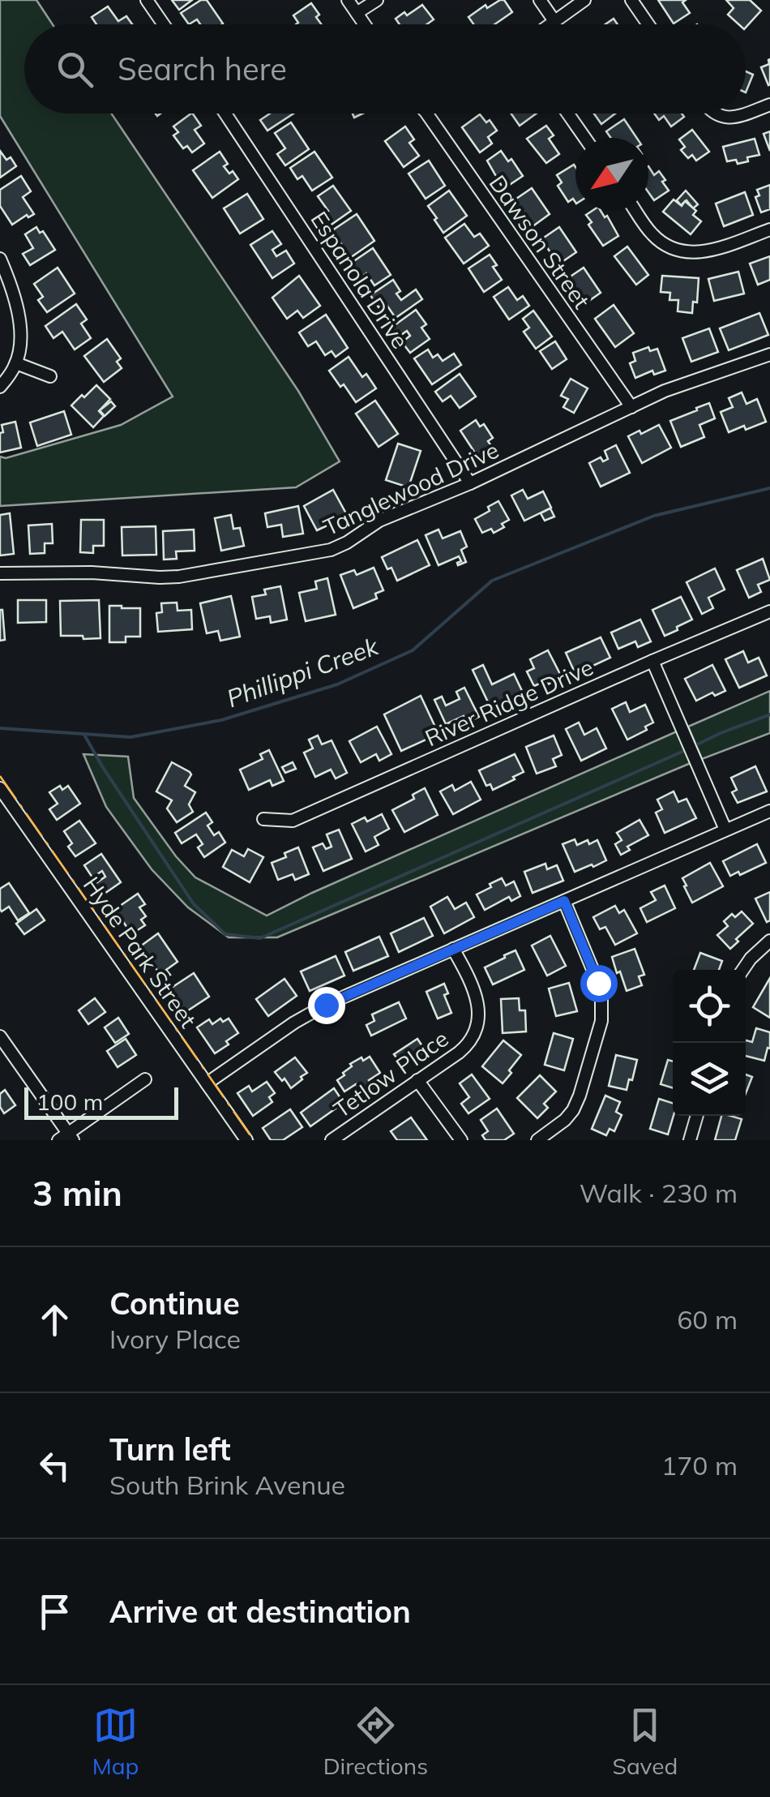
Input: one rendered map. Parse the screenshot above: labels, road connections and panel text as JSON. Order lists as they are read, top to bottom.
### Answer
{
  "streets": {
    "street": [
      "Dawson Street",
      "Espanola Drive",
      "Tanglewood Drive",
      "River Ridge Drive",
      "Hyde Park Street",
      "Tetlow Place"
    ]
  },
  "crossings": [
    ["Dawson Street", "Tanglewood Drive"],
    ["Espanola Drive", "Tanglewood Drive"]
  ],
  "water": ["Phillippi Creek"],
  "scale_bar": "100 m",
  "north": "bottom left",
  "page": {
    "search": "Search here",
    "scale": "100 m",
    "heading": ["3 min", "Walk · 230 m"],
    "list": [
      ["Continue", "Ivory Place", "60 m"],
      ["Turn left", "South Brink Avenue", "170 m"],
      "Arrive at destination"
    ],
    "nav": ["Map", "Directions", "Saved"]
  }
}
